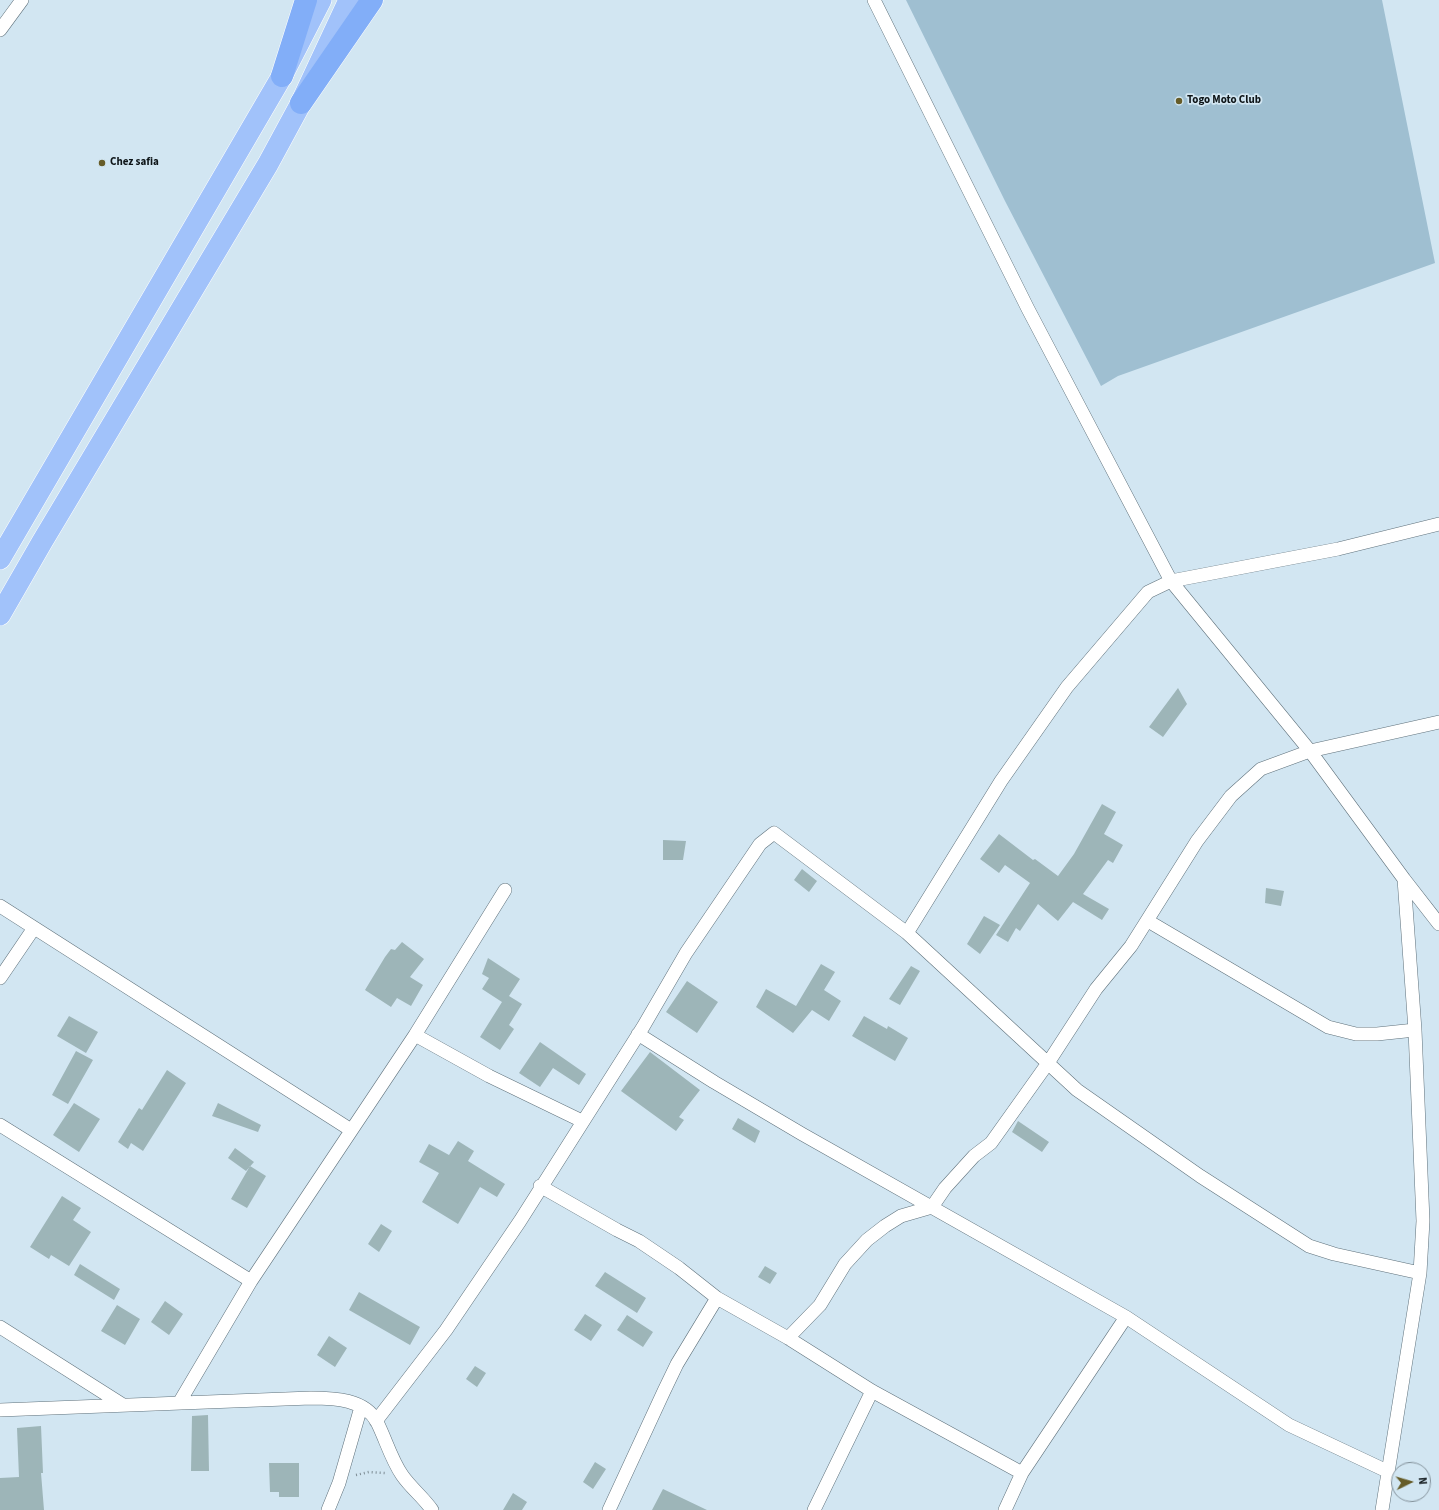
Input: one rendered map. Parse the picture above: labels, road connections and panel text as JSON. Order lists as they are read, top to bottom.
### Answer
{
  "places": ["Togo Moto Club", "Chez safia"],
  "north": "right"
}
